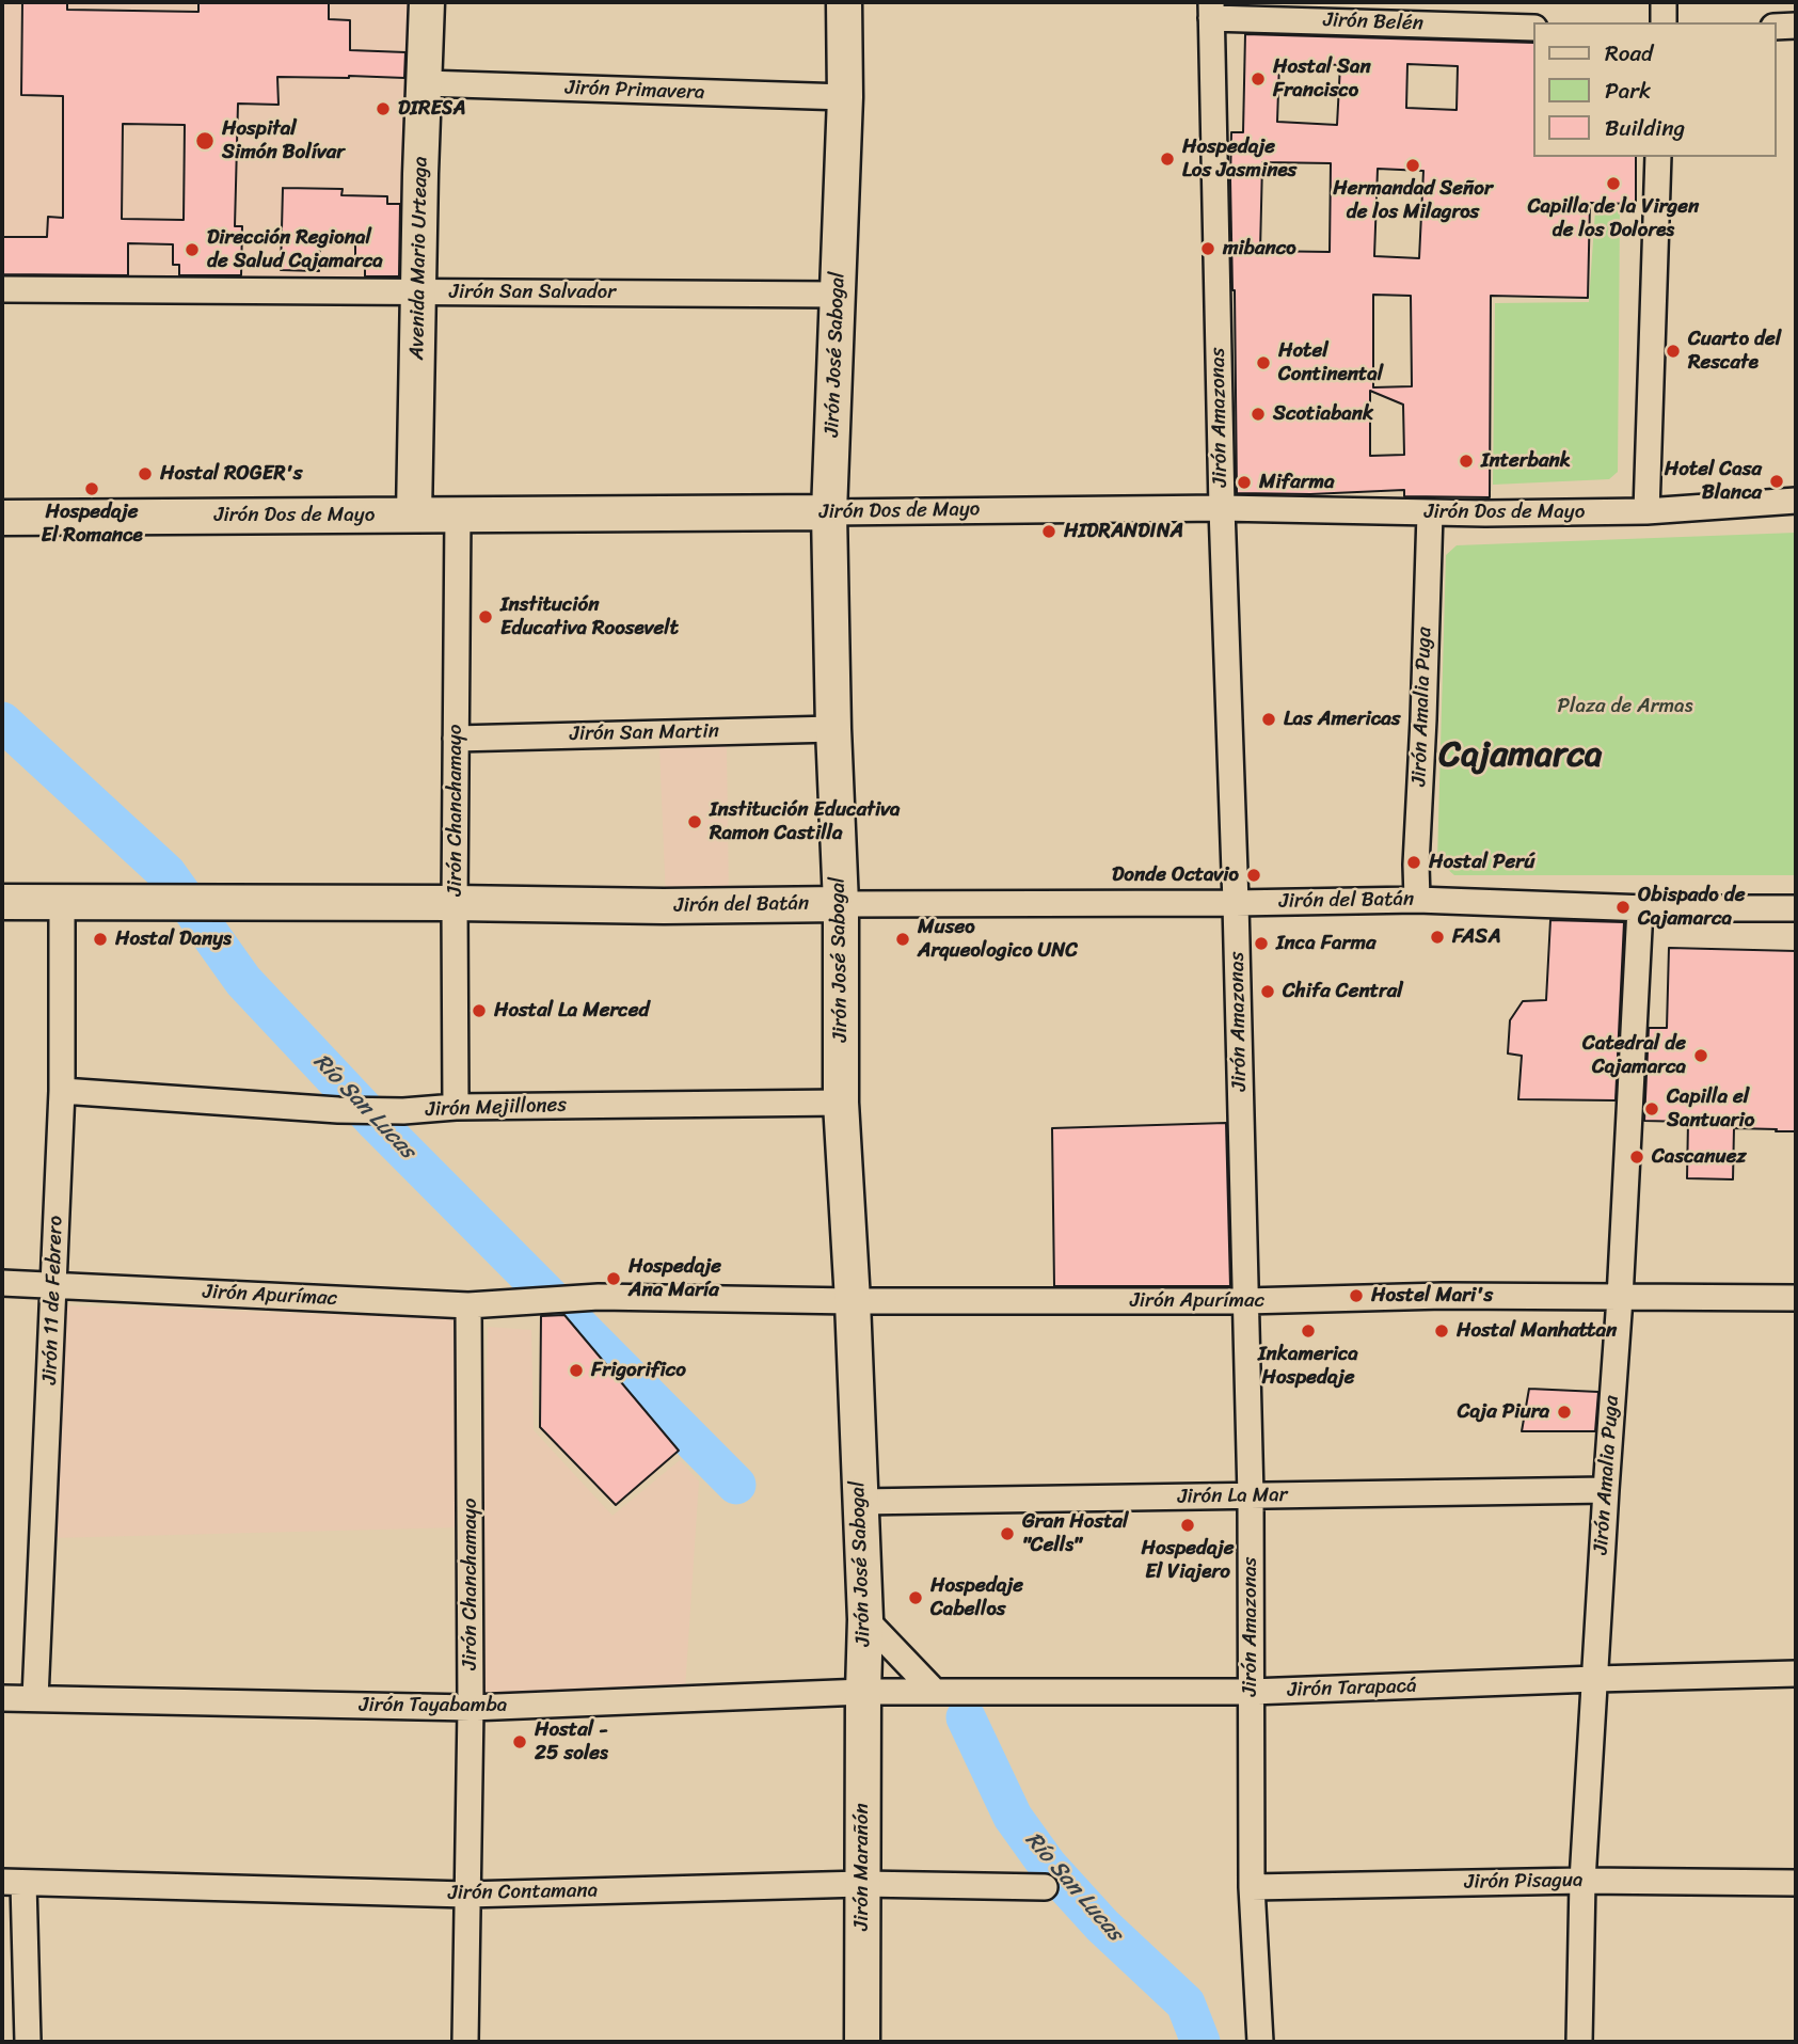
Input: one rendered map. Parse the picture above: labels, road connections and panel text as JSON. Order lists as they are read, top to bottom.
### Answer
{
  "streets": {
    "street": [
      "Jirón Belén",
      "Jirón Primavera",
      "Avenida Mario Urteaga",
      "Jirón San Salvador",
      "Jirón José Sabogal",
      "Jirón Amazonas",
      "Jirón Dos de Mayo",
      "Jirón Amalia Puga",
      "Jirón San Martin",
      "Jirón Chanchamayo",
      "Jirón del Batán",
      "Jirón Mejillones",
      "Jirón Apurímac",
      "Jirón 11 de Febrero",
      "Jirón La Mar",
      "Jirón Tarapacá",
      "Jirón Tayabamba",
      "Jirón Marañón",
      "Jirón Pisagua",
      "Jirón Contamana"
    ]
  },
  "crossings": [
    ["Jirón Belén", "Jirón Amazonas"],
    ["Jirón Primavera", "Avenida Mario Urteaga"],
    ["Jirón Primavera", "Jirón José Sabogal"],
    ["Avenida Mario Urteaga", "Jirón San Salvador"],
    ["Avenida Mario Urteaga", "Jirón Dos de Mayo"],
    ["Jirón San Salvador", "Jirón José Sabogal"],
    ["Jirón José Sabogal", "Jirón Dos de Mayo"],
    ["Jirón José Sabogal", "Jirón San Martin"],
    ["Jirón José Sabogal", "Jirón del Batán"],
    ["Jirón José Sabogal", "Jirón Mejillones"],
    ["Jirón José Sabogal", "Jirón Apurímac"],
    ["Jirón José Sabogal", "Jirón La Mar"],
    ["Jirón José Sabogal", "Jirón Tarapacá"],
    ["Jirón José Sabogal", "Jirón Tayabamba"],
    ["Jirón José Sabogal", "Jirón Marañón"],
    ["Jirón Amazonas", "Jirón Dos de Mayo"],
    ["Jirón Amazonas", "Jirón del Batán"],
    ["Jirón Amazonas", "Jirón Apurímac"],
    ["Jirón Amazonas", "Jirón La Mar"],
    ["Jirón Amazonas", "Jirón Tarapacá"],
    ["Jirón Amazonas", "Jirón Pisagua"],
    ["Jirón Dos de Mayo", "Jirón Amalia Puga"],
    ["Jirón Dos de Mayo", "Jirón Chanchamayo"],
    ["Jirón Amalia Puga", "Jirón del Batán"],
    ["Jirón Amalia Puga", "Jirón Apurímac"],
    ["Jirón Amalia Puga", "Jirón La Mar"],
    ["Jirón Amalia Puga", "Jirón Tarapacá"],
    ["Jirón Amalia Puga", "Jirón Pisagua"],
    ["Jirón San Martin", "Jirón Chanchamayo"],
    ["Jirón Chanchamayo", "Jirón del Batán"],
    ["Jirón Chanchamayo", "Jirón Mejillones"],
    ["Jirón Chanchamayo", "Jirón Apurímac"],
    ["Jirón Chanchamayo", "Jirón Tayabamba"],
    ["Jirón Chanchamayo", "Jirón Contamana"],
    ["Jirón del Batán", "Jirón 11 de Febrero"],
    ["Jirón Mejillones", "Jirón 11 de Febrero"],
    ["Jirón Apurímac", "Jirón 11 de Febrero"],
    ["Jirón 11 de Febrero", "Jirón Tayabamba"],
    ["Jirón Tarapacá", "Jirón Tayabamba"],
    ["Jirón Tarapacá", "Jirón Marañón"],
    ["Jirón Tayabamba", "Jirón Marañón"],
    ["Jirón Marañón", "Jirón Contamana"]
  ],
  "districts": ["Cajamarca"],
  "water": ["Río San Lucas"],
  "parks": ["Plaza de Armas"],
  "places": [
    "Hostal San Francisco",
    "DIRESA",
    "Hospital Simón Bolívar",
    "Hospedaje Los Jasmines",
    "Hermandad Señor de los Milagros",
    "Capilla de la Virgen de los Dolores",
    "mibanco",
    "Dirección Regional de Salud Cajamarca",
    "Cuarto del Rescate",
    "Hotel Continental",
    "Scotiabank",
    "Interbank",
    "Hostal ROGER's",
    "Hotel Casa Blanca",
    "Mifarma",
    "Hospedaje El Romance",
    "HIDRANDINA",
    "Institución Educativa Roosevelt",
    "Las Americas",
    "Institución Educativa Ramon Castilla",
    "Hostal Perú",
    "Donde Octavio",
    "Obispado de Cajamarca",
    "FASA",
    "Hostal Danys",
    "Museo Arqueologico UNC",
    "Inca Farma",
    "Chifa Central",
    "Hostal La Merced",
    "Catedral de Cajamarca",
    "Capilla el Santuario",
    "Cascanuez",
    "Hospedaje Ana María",
    "Hostel Mari's",
    "Inkamerica Hospedaje",
    "Hostal Manhattan",
    "Frigorifico",
    "Caja Piura",
    "Hospedaje El Viajero",
    "Gran Hostal \"Cells\"",
    "Hospedaje Cabellos",
    "Hostal - 25 soles"
  ],
  "legend": ["Road", "Park", "Building"]
}
